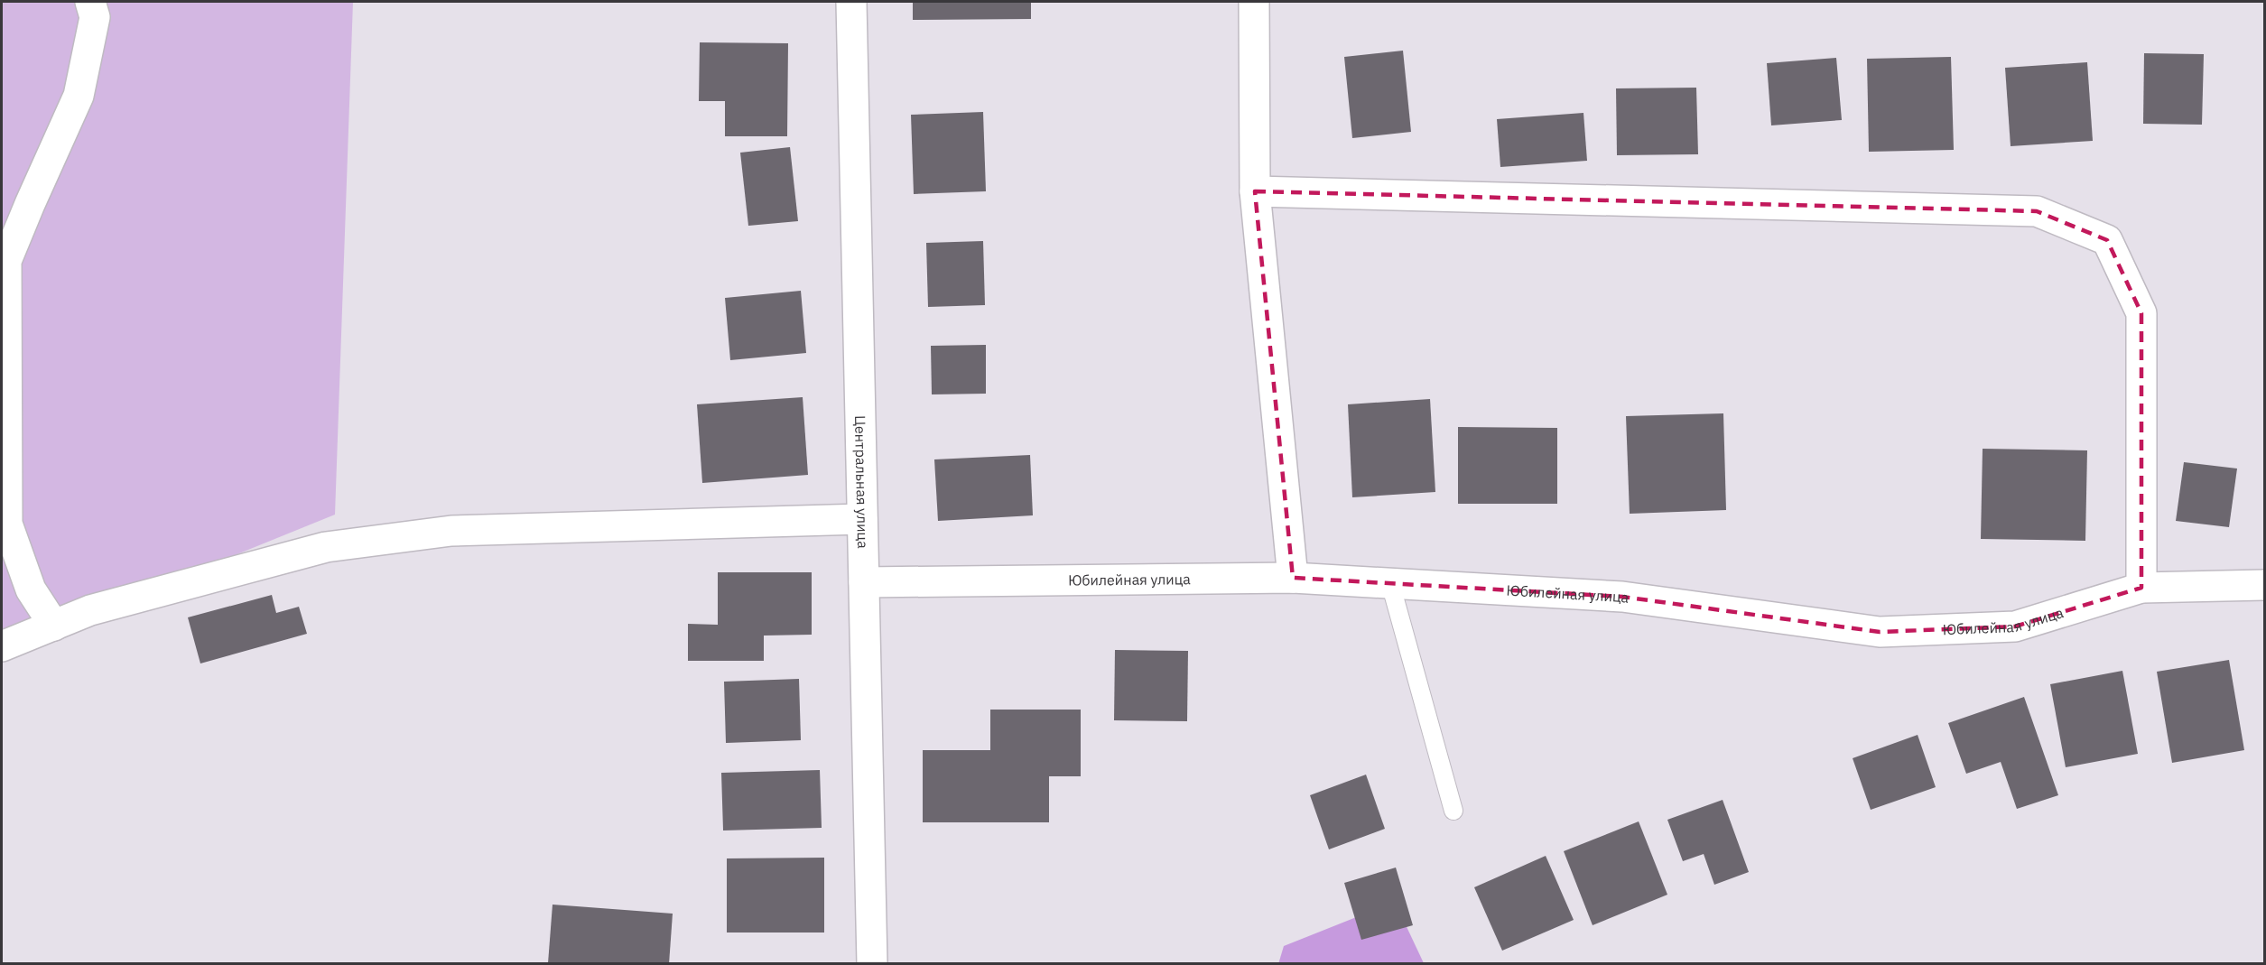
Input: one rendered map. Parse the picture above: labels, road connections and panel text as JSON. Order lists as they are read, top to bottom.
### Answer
{
  "streets": {
    "street": ["Центральная улица", "Юбилейная улица"]
  },
  "crossings": [
    ["Центральная улица", "Юбилейная улица"]
  ]
}
